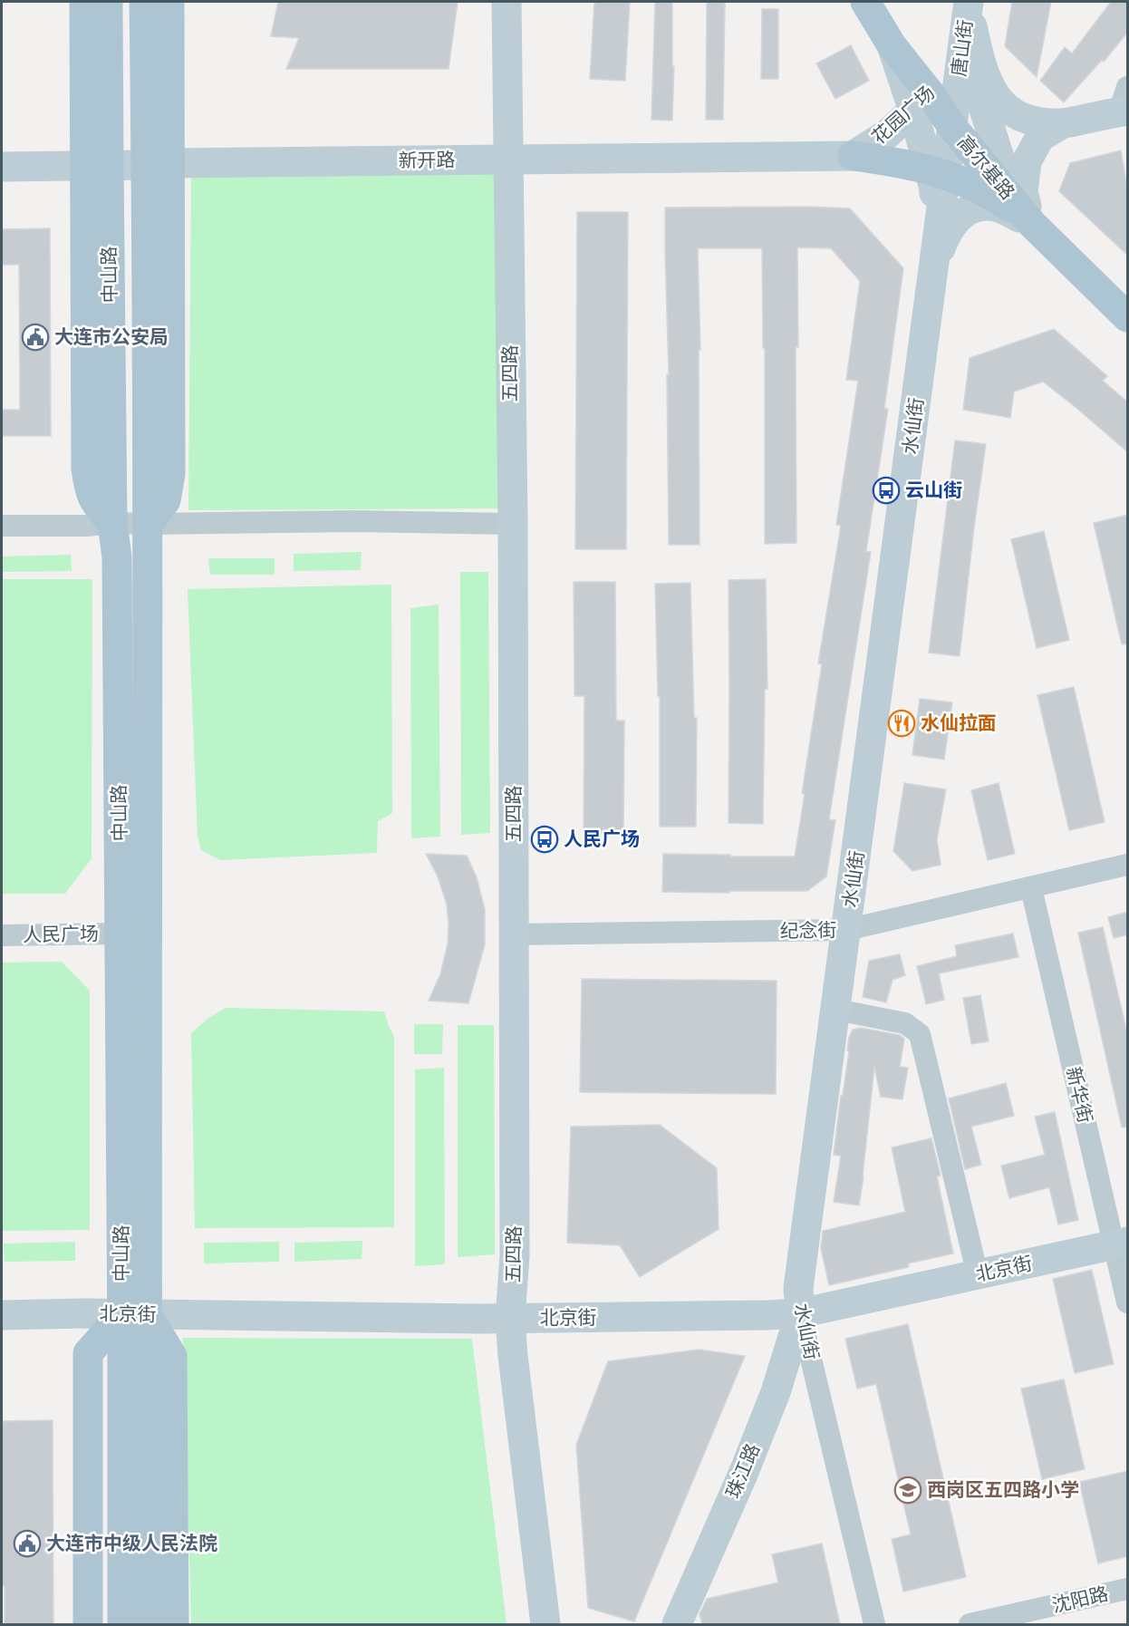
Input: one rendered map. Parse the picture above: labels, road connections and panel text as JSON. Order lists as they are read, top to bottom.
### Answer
{
  "streets": {
    "main road": [
      "唐山街",
      "花园广场",
      "新开路",
      "高尔基路",
      "中山路",
      "五四路",
      "水仙街",
      "北京街",
      "珠江路"
    ],
    "street": [
      "纪念街",
      "人民广场",
      "新华街",
      "沈阳路"
    ]
  },
  "crossings": [
    ["唐山街", "花园广场"],
    ["唐山街", "高尔基路"],
    ["唐山街", "水仙街"],
    ["花园广场", "新开路"],
    ["花园广场", "高尔基路"],
    ["新开路", "五四路"],
    ["高尔基路", "水仙街"],
    ["中山路", "人民广场"],
    ["中山路", "北京街"],
    ["五四路", "纪念街"],
    ["五四路", "北京街"],
    ["水仙街", "纪念街"],
    ["水仙街", "北京街"],
    ["水仙街", "珠江路"],
    ["纪念街", "新华街"],
    ["新华街", "北京街"],
    ["北京街", "珠江路"]
  ],
  "places": {
    "public building": ["大连市公安局", "大连市中级人民法院"],
    "bus stop": ["云山街", "人民广场"],
    "restaurant": ["水仙拉面"],
    "school or university": ["西岗区五四路小学"]
  }
}
